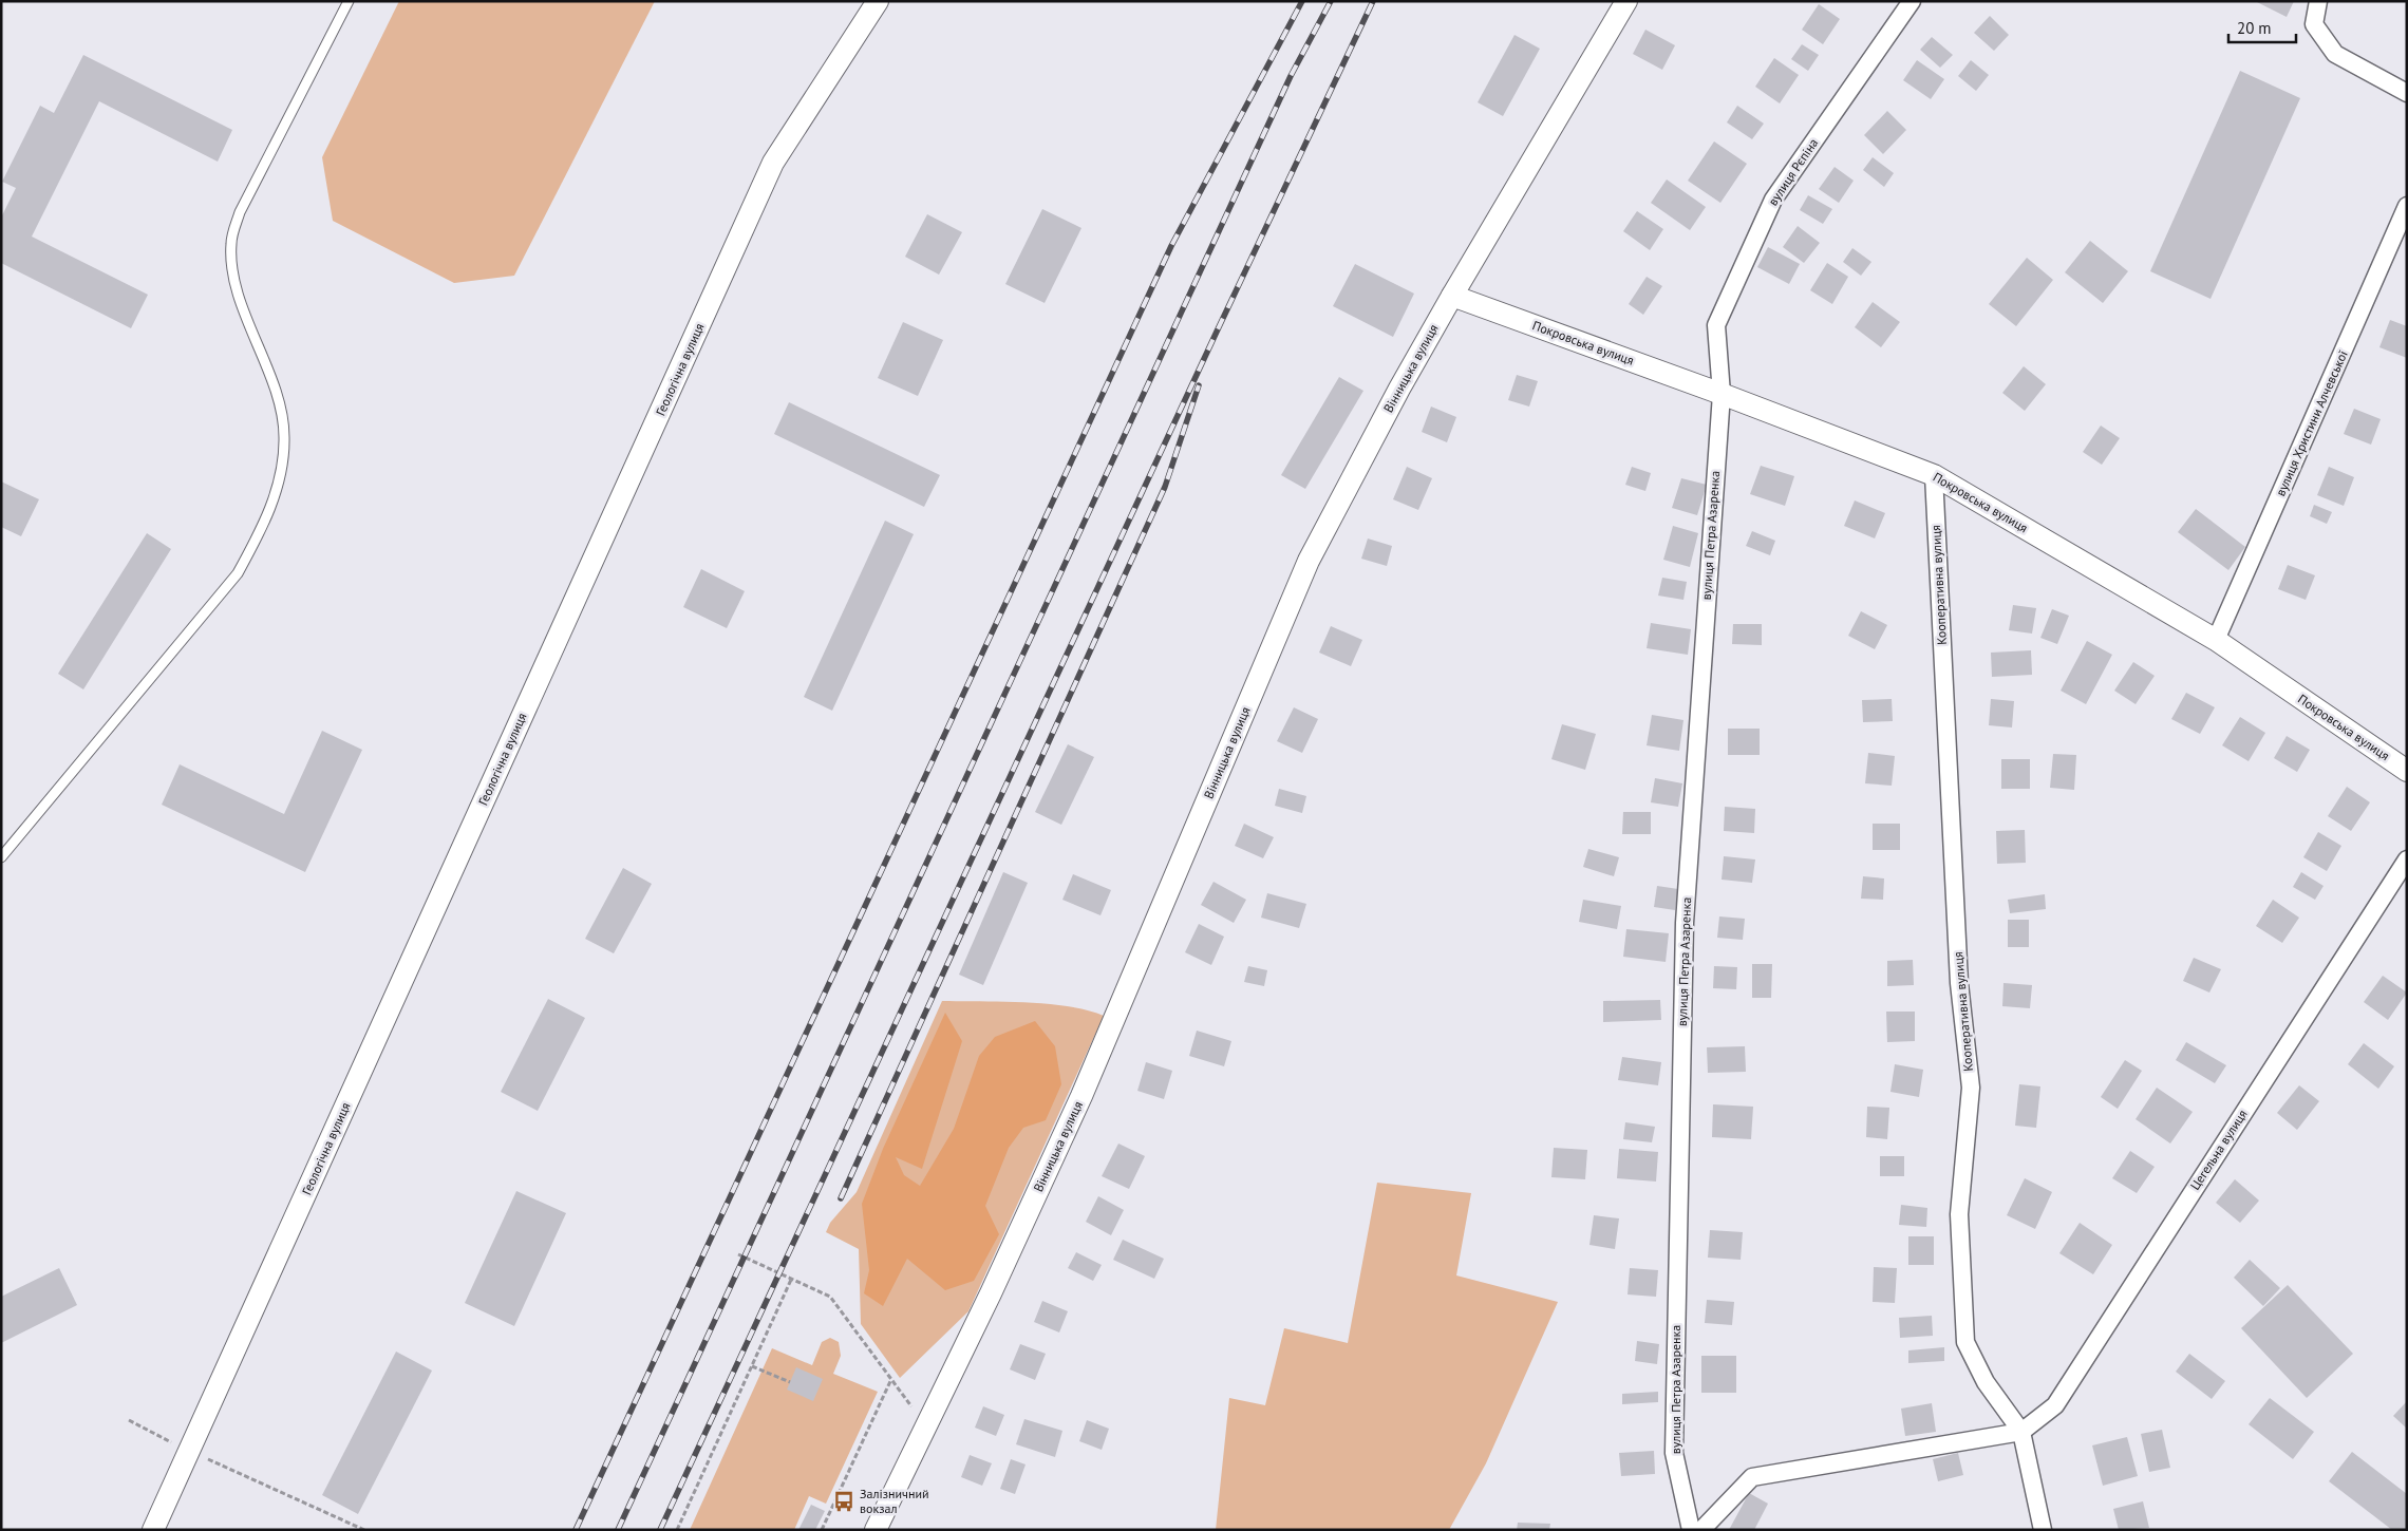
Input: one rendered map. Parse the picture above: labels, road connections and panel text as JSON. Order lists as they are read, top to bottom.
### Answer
{
  "streets": {
    "street": [
      "вулиця Рєпіна",
      "Покровська вулиця",
      "Вінницька вулиця",
      "Геологічна вулиця",
      "вулиця Христини Алчевської",
      "вулиця Петра Азаренка",
      "Кооперативна вулиця",
      "Цегельна вулиця"
    ]
  },
  "crossings": [
    ["вулиця Рєпіна", "Покровська вулиця"],
    ["вулиця Рєпіна", "вулиця Петра Азаренка"],
    ["Покровська вулиця", "Вінницька вулиця"],
    ["Покровська вулиця", "вулиця Христини Алчевської"],
    ["Покровська вулиця", "вулиця Петра Азаренка"],
    ["Покровська вулиця", "Кооперативна вулиця"],
    ["Кооперативна вулиця", "Цегельна вулиця"]
  ],
  "places": {
    "bus stop": ["Залізничний вокзал"]
  },
  "scale_bar": "20 m"
}
